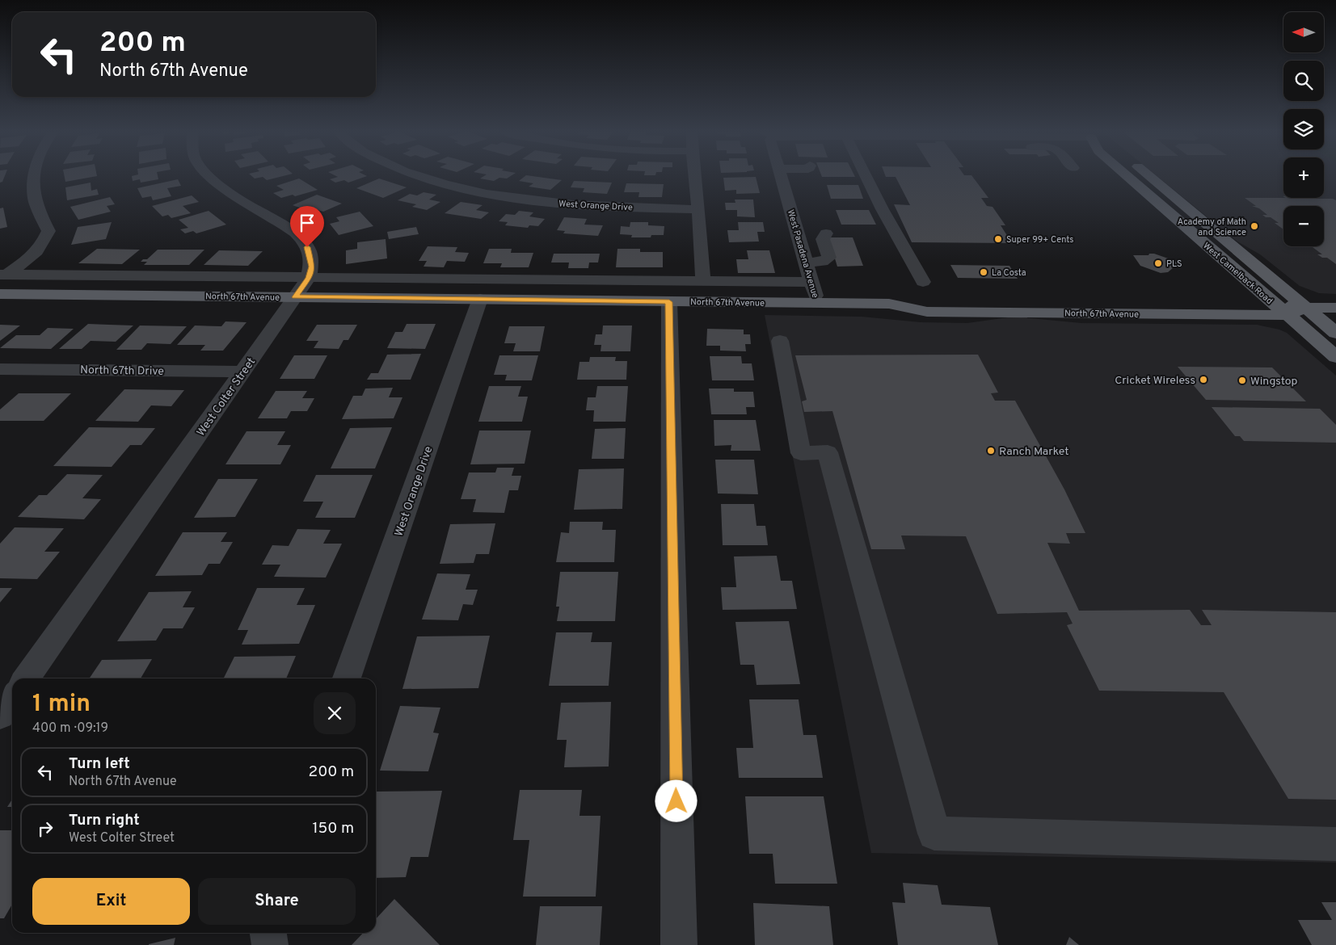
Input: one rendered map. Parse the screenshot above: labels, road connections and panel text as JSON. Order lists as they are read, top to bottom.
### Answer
{
  "streets": {
    "main road": ["West Camelback Road", "North 67th Avenue"],
    "street": [
      "West Orange Drive",
      "West Pasadena Avenue",
      "North 67th Drive",
      "West Colter Street"
    ]
  },
  "crossings": [
    ["West Orange Drive", "North 67th Avenue"],
    ["West Pasadena Avenue", "North 67th Avenue"],
    ["West Camelback Road", "North 67th Avenue"],
    ["North 67th Avenue", "West Colter Street"],
    ["North 67th Drive", "West Colter Street"]
  ],
  "places": [
    "Academy of Math and Science",
    "Super 99+ Cents",
    "PLS",
    "La Costa",
    "Cricket Wireless",
    "Wingstop",
    "Ranch Market"
  ],
  "north": "left",
  "page": {
    "map_buttons": ["+", "−"],
    "turn": ["200 m", "North 67th Avenue"],
    "heading": ["1 min", "400 m · 09:19"],
    "list": [
      {
        "name": "Turn left",
        "note": "North 67th Avenue",
        "value": "200 m"
      },
      {
        "name": "Turn right",
        "note": "West Colter Street",
        "value": "150 m"
      }
    ],
    "buttons": ["Exit", "Share"]
  }
}
